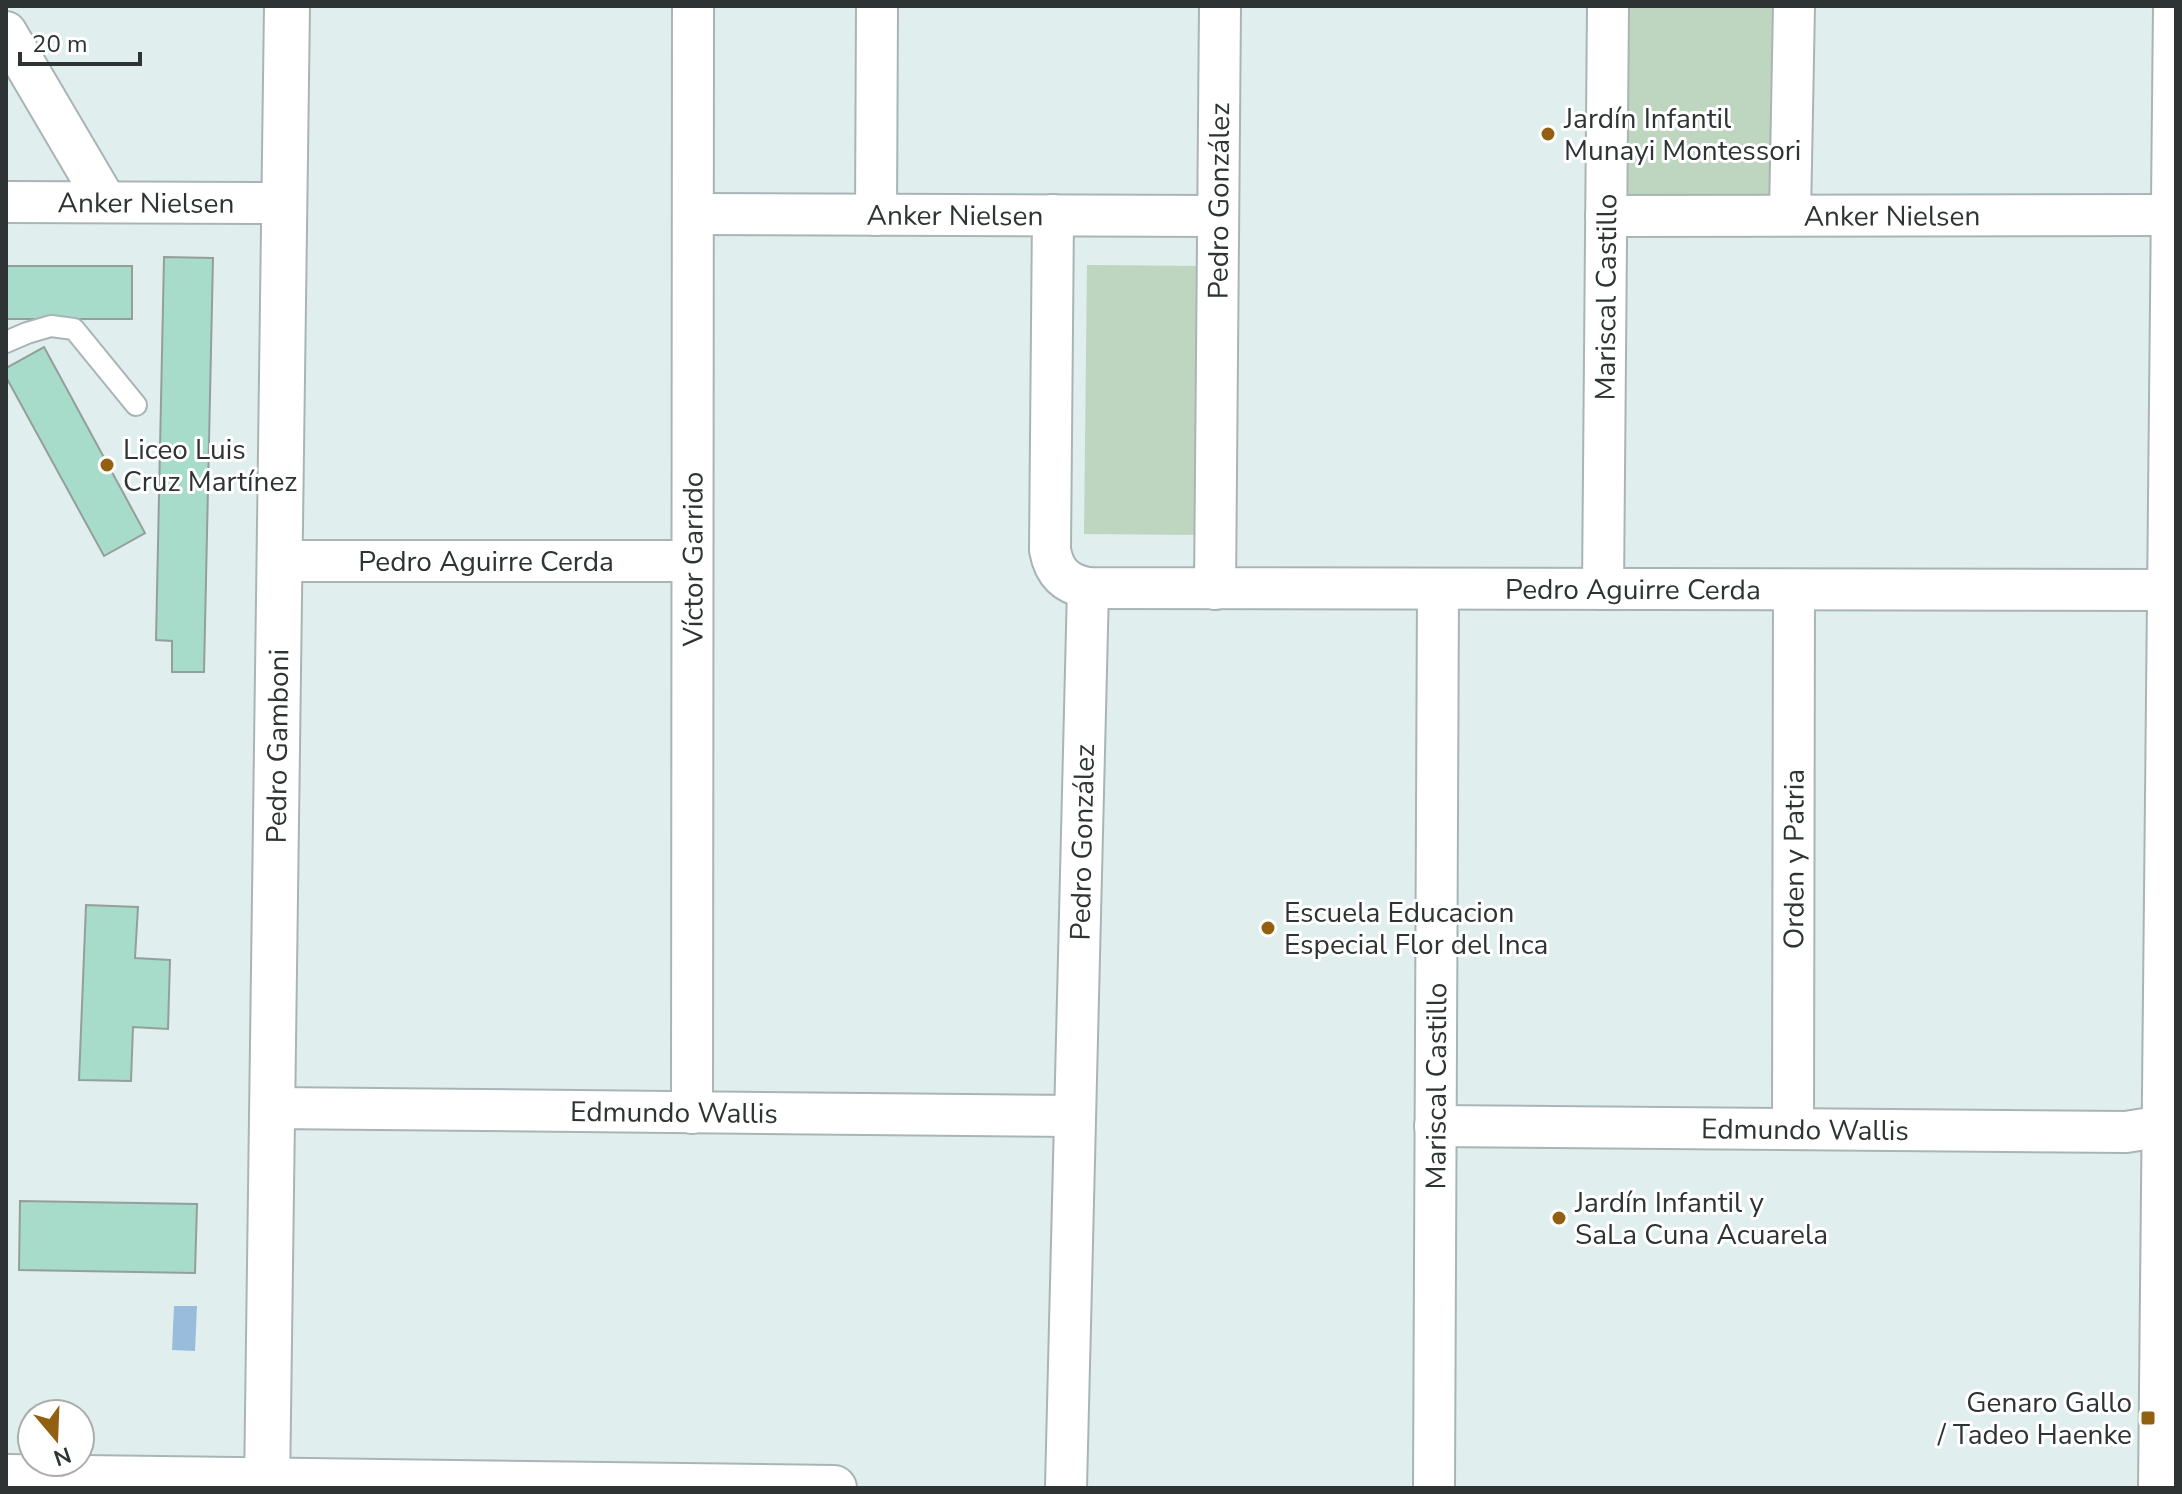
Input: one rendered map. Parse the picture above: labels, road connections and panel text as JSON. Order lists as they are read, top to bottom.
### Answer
{
  "streets": {
    "street": [
      "Pedro González",
      "Anker Nielsen",
      "Mariscal Castillo",
      "Víctor Garrido",
      "Pedro Aguirre Cerda",
      "Pedro Gamboni",
      "Orden y Patria",
      "Edmundo Wallis"
    ]
  },
  "crossings": [
    ["Pedro González", "Anker Nielsen"],
    ["Pedro González", "Pedro Aguirre Cerda"],
    ["Pedro González", "Edmundo Wallis"],
    ["Anker Nielsen", "Mariscal Castillo"],
    ["Anker Nielsen", "Víctor Garrido"],
    ["Anker Nielsen", "Pedro Gamboni"],
    ["Mariscal Castillo", "Pedro Aguirre Cerda"],
    ["Mariscal Castillo", "Edmundo Wallis"],
    ["Víctor Garrido", "Pedro Aguirre Cerda"],
    ["Víctor Garrido", "Edmundo Wallis"],
    ["Pedro Aguirre Cerda", "Pedro Gamboni"],
    ["Pedro Aguirre Cerda", "Orden y Patria"],
    ["Pedro Gamboni", "Edmundo Wallis"],
    ["Orden y Patria", "Edmundo Wallis"]
  ],
  "places": {
    "other": [
      "Jardín Infantil Munayi Montessori",
      "Liceo Luis Cruz Martínez",
      "Escuela Educacion Especial Flor del Inca",
      "Jardín Infantil y SaLa Cuna Acuarela"
    ],
    "transit": ["Genaro Gallo / Tadeo Haenke"]
  },
  "scale_bar": "20 m",
  "north": "bottom"
}
